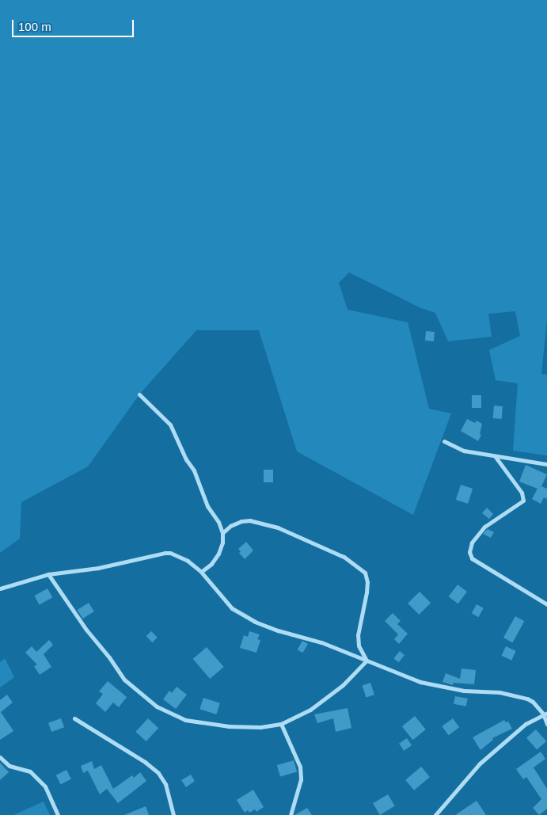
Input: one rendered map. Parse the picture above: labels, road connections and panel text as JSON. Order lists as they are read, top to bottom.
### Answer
{
  "scale_bar": "100 m"
}
